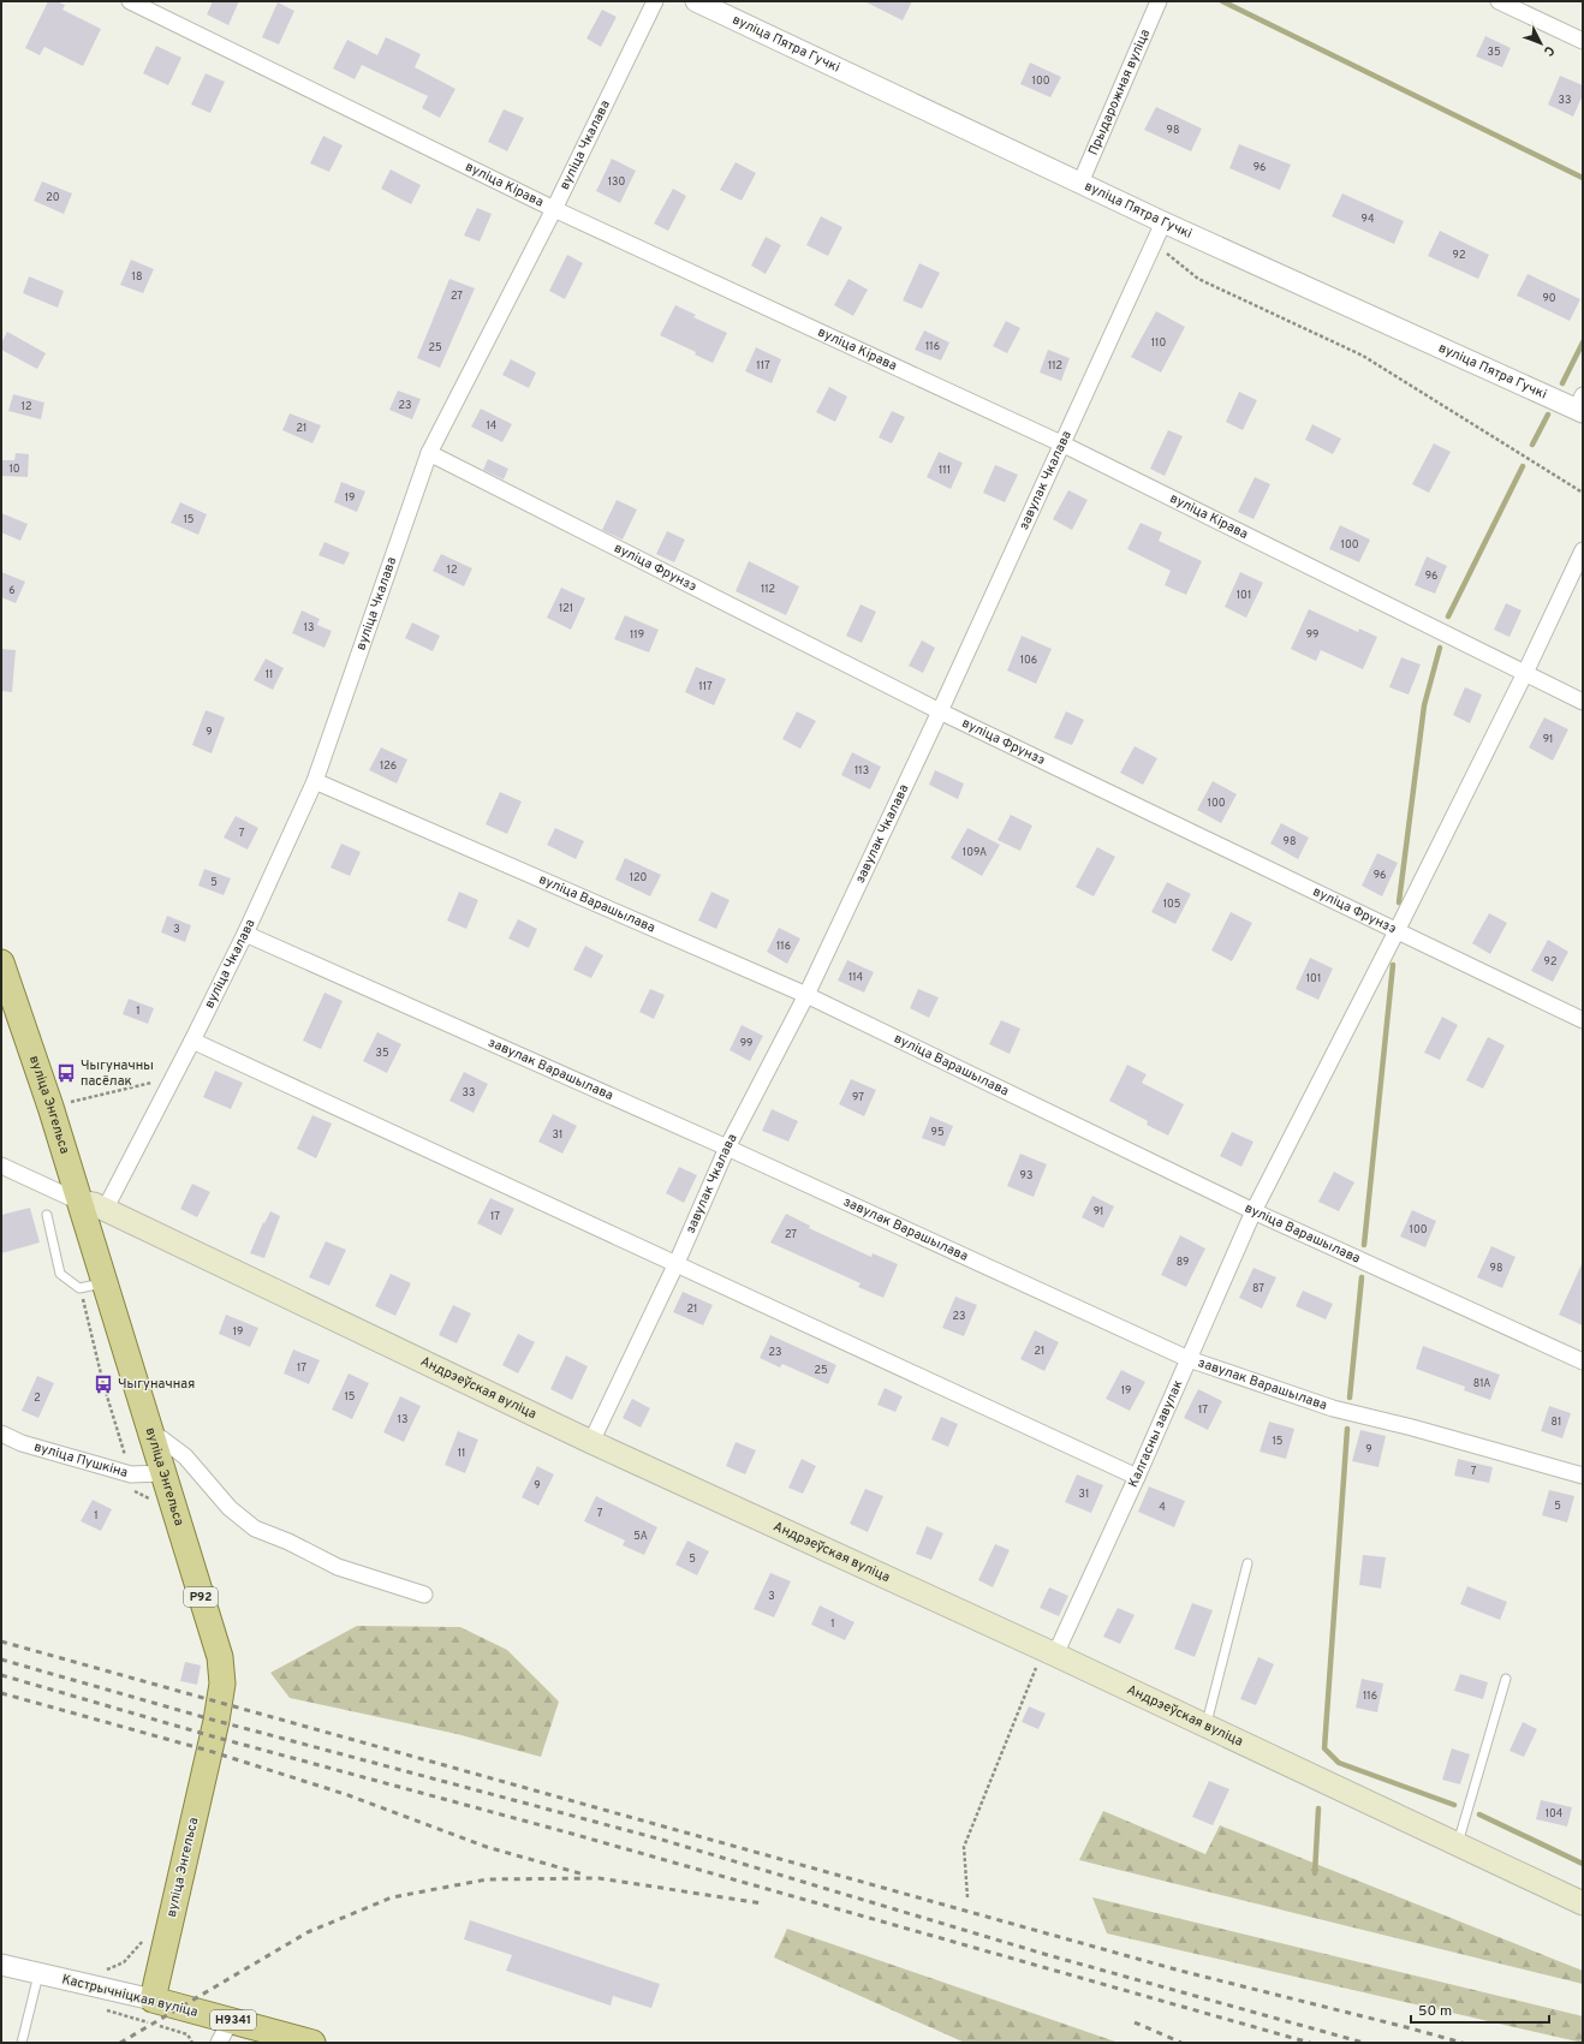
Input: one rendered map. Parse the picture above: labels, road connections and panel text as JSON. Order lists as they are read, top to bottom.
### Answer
{
  "streets": {
    "main road": [
      "вуліца Энгельса",
      "Андрэеўская вуліца",
      "Р92",
      "Кастрычніцкая вуліца",
      "Н9341"
    ],
    "street": [
      "вуліца Пятра Гучкі",
      "Прыдарожная вуліца",
      "вуліца Чкалава",
      "вуліца Кірава",
      "завулак Чкалава",
      "вуліца Фрунзэ",
      "вуліца Варашылава",
      "завулак Варашылава",
      "Калгасны завулак",
      "вуліца Пушкіна"
    ]
  },
  "crossings": [
    ["вуліца Пятра Гучкі", "Прыдарожная вуліца"],
    ["вуліца Пятра Гучкі", "завулак Чкалава"],
    ["вуліца Чкалава", "вуліца Кірава"],
    ["вуліца Чкалава", "вуліца Фрунзэ"],
    ["вуліца Чкалава", "вуліца Варашылава"],
    ["вуліца Чкалава", "завулак Варашылава"],
    ["вуліца Чкалава", "Андрэеўская вуліца"],
    ["вуліца Кірава", "завулак Чкалава"],
    ["вуліца Кірава", "Калгасны завулак"],
    ["завулак Чкалава", "вуліца Фрунзэ"],
    ["завулак Чкалава", "вуліца Варашылава"],
    ["завулак Чкалава", "завулак Варашылава"],
    ["завулак Чкалава", "Андрэеўская вуліца"],
    ["вуліца Фрунзэ", "Калгасны завулак"],
    ["вуліца Варашылава", "Калгасны завулак"],
    ["завулак Варашылава", "Калгасны завулак"],
    ["вуліца Энгельса", "Андрэеўская вуліца"],
    ["вуліца Энгельса", "вуліца Пушкіна"],
    ["вуліца Энгельса", "Кастрычніцкая вуліца"],
    ["Андрэеўская вуліца", "Калгасны завулак"]
  ],
  "places": {
    "bus stop": ["Чыгуначны пасёлак", "Чыгуначная"]
  },
  "house_numbers": [
    "35",
    "100",
    "33",
    "98",
    "96",
    "130",
    "20",
    "94",
    "92",
    "18",
    "27",
    "90",
    "110",
    "116",
    "25",
    "117",
    "112",
    "23",
    "12",
    "14",
    "21",
    "10",
    "111",
    "19",
    "15",
    "100",
    "12",
    "96",
    "112",
    "6",
    "101",
    "121",
    "13",
    "119",
    "99",
    "106",
    "11",
    "117",
    "9",
    "91",
    "126",
    "113",
    "100",
    "7",
    "98",
    "109А",
    "96",
    "120",
    "5",
    "105",
    "3",
    "116",
    "92",
    "114",
    "101",
    "1",
    "99",
    "35",
    "33",
    "97",
    "95",
    "31",
    "93",
    "91",
    "17",
    "100",
    "27",
    "89",
    "98",
    "87",
    "21",
    "23",
    "19",
    "21",
    "23",
    "17",
    "25",
    "81А",
    "19",
    "15",
    "2",
    "17",
    "13",
    "81",
    "15",
    "9",
    "11",
    "7",
    "9",
    "31",
    "5",
    "4",
    "7",
    "1",
    "5А",
    "5",
    "3",
    "1",
    "116",
    "104"
  ],
  "scale_bar": "50 m",
  "north": "bottom right"
}
